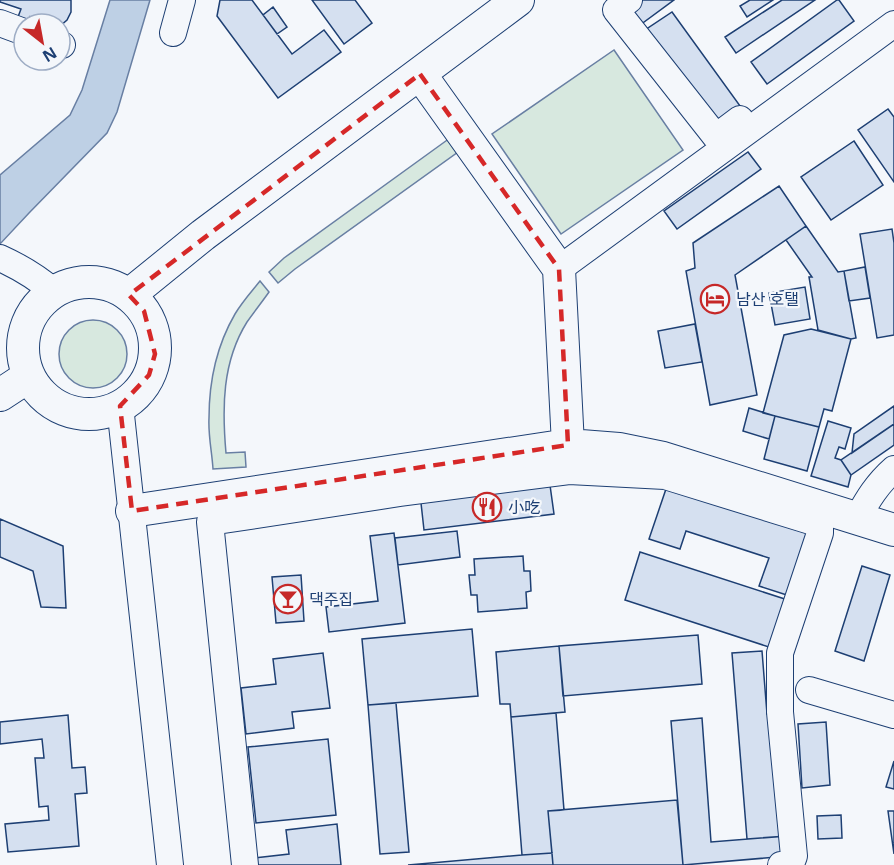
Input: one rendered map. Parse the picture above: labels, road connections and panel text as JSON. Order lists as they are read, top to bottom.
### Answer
{
  "places": {
    "hotel": ["남산 호탤"],
    "restaurant": ["小吃"],
    "bar": ["댁주집"]
  },
  "north": "bottom right"
}
